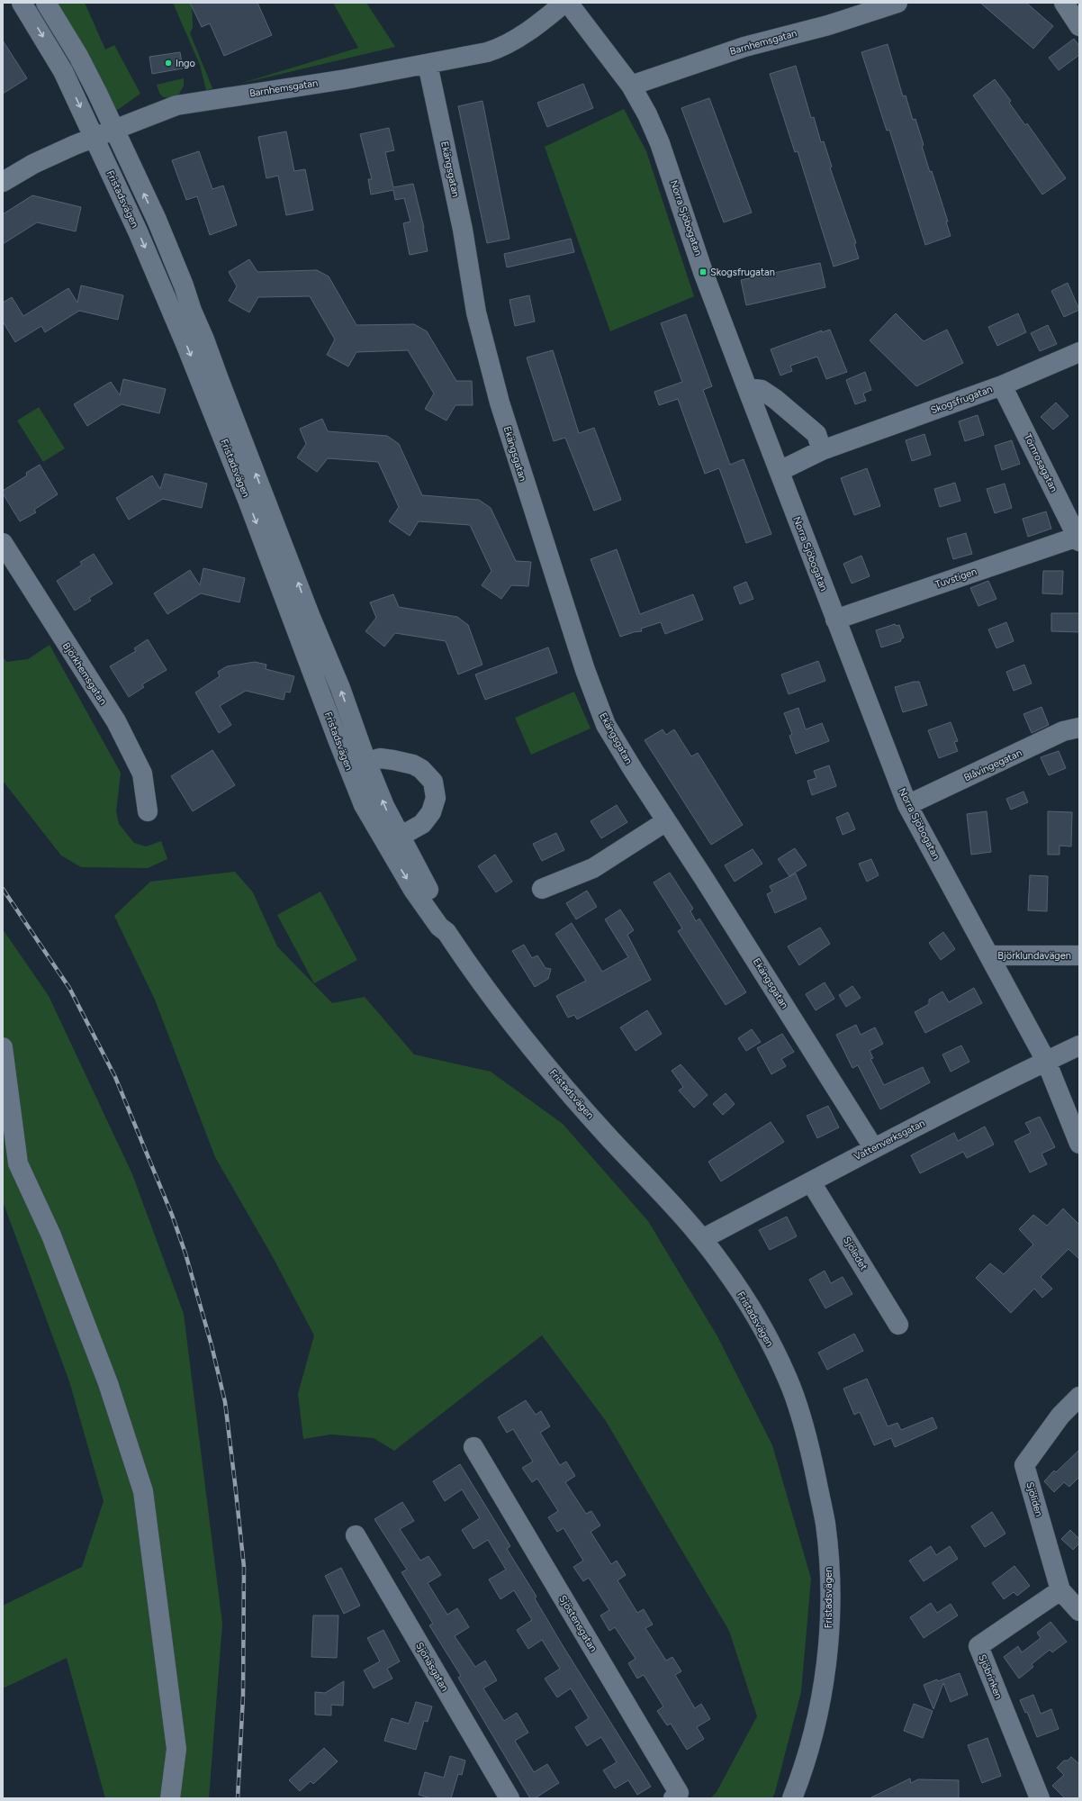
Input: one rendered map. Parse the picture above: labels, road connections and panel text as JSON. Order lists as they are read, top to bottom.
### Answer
{
  "streets": {
    "street": [
      "Barnhemsgatan",
      "Ekängsgatan",
      "Fristadsvägen",
      "Norra Sjöbogatan",
      "Skogsfrugatan",
      "Törnrosagatan",
      "Tuvstigen",
      "Björkhemsgatan",
      "Blåvingegatan",
      "Björklundavägen",
      "Vattenverksgatan",
      "Sjöledet",
      "Sjöliden",
      "Sjöstensgatan",
      "Sjönäsgatan",
      "Sjöbrinken"
    ]
  },
  "crossings": [
    ["Barnhemsgatan", "Ekängsgatan"],
    ["Barnhemsgatan", "Fristadsvägen"],
    ["Barnhemsgatan", "Norra Sjöbogatan"],
    ["Ekängsgatan", "Vattenverksgatan"],
    ["Fristadsvägen", "Vattenverksgatan"],
    ["Norra Sjöbogatan", "Tuvstigen"],
    ["Norra Sjöbogatan", "Blåvingegatan"],
    ["Norra Sjöbogatan", "Björklundavägen"],
    ["Norra Sjöbogatan", "Vattenverksgatan"],
    ["Skogsfrugatan", "Törnrosagatan"],
    ["Törnrosagatan", "Tuvstigen"],
    ["Vattenverksgatan", "Sjöledet"],
    ["Sjöliden", "Sjöbrinken"]
  ],
  "places": {
    "other": ["Ingo"],
    "transit": ["Skogsfrugatan"]
  }
}
